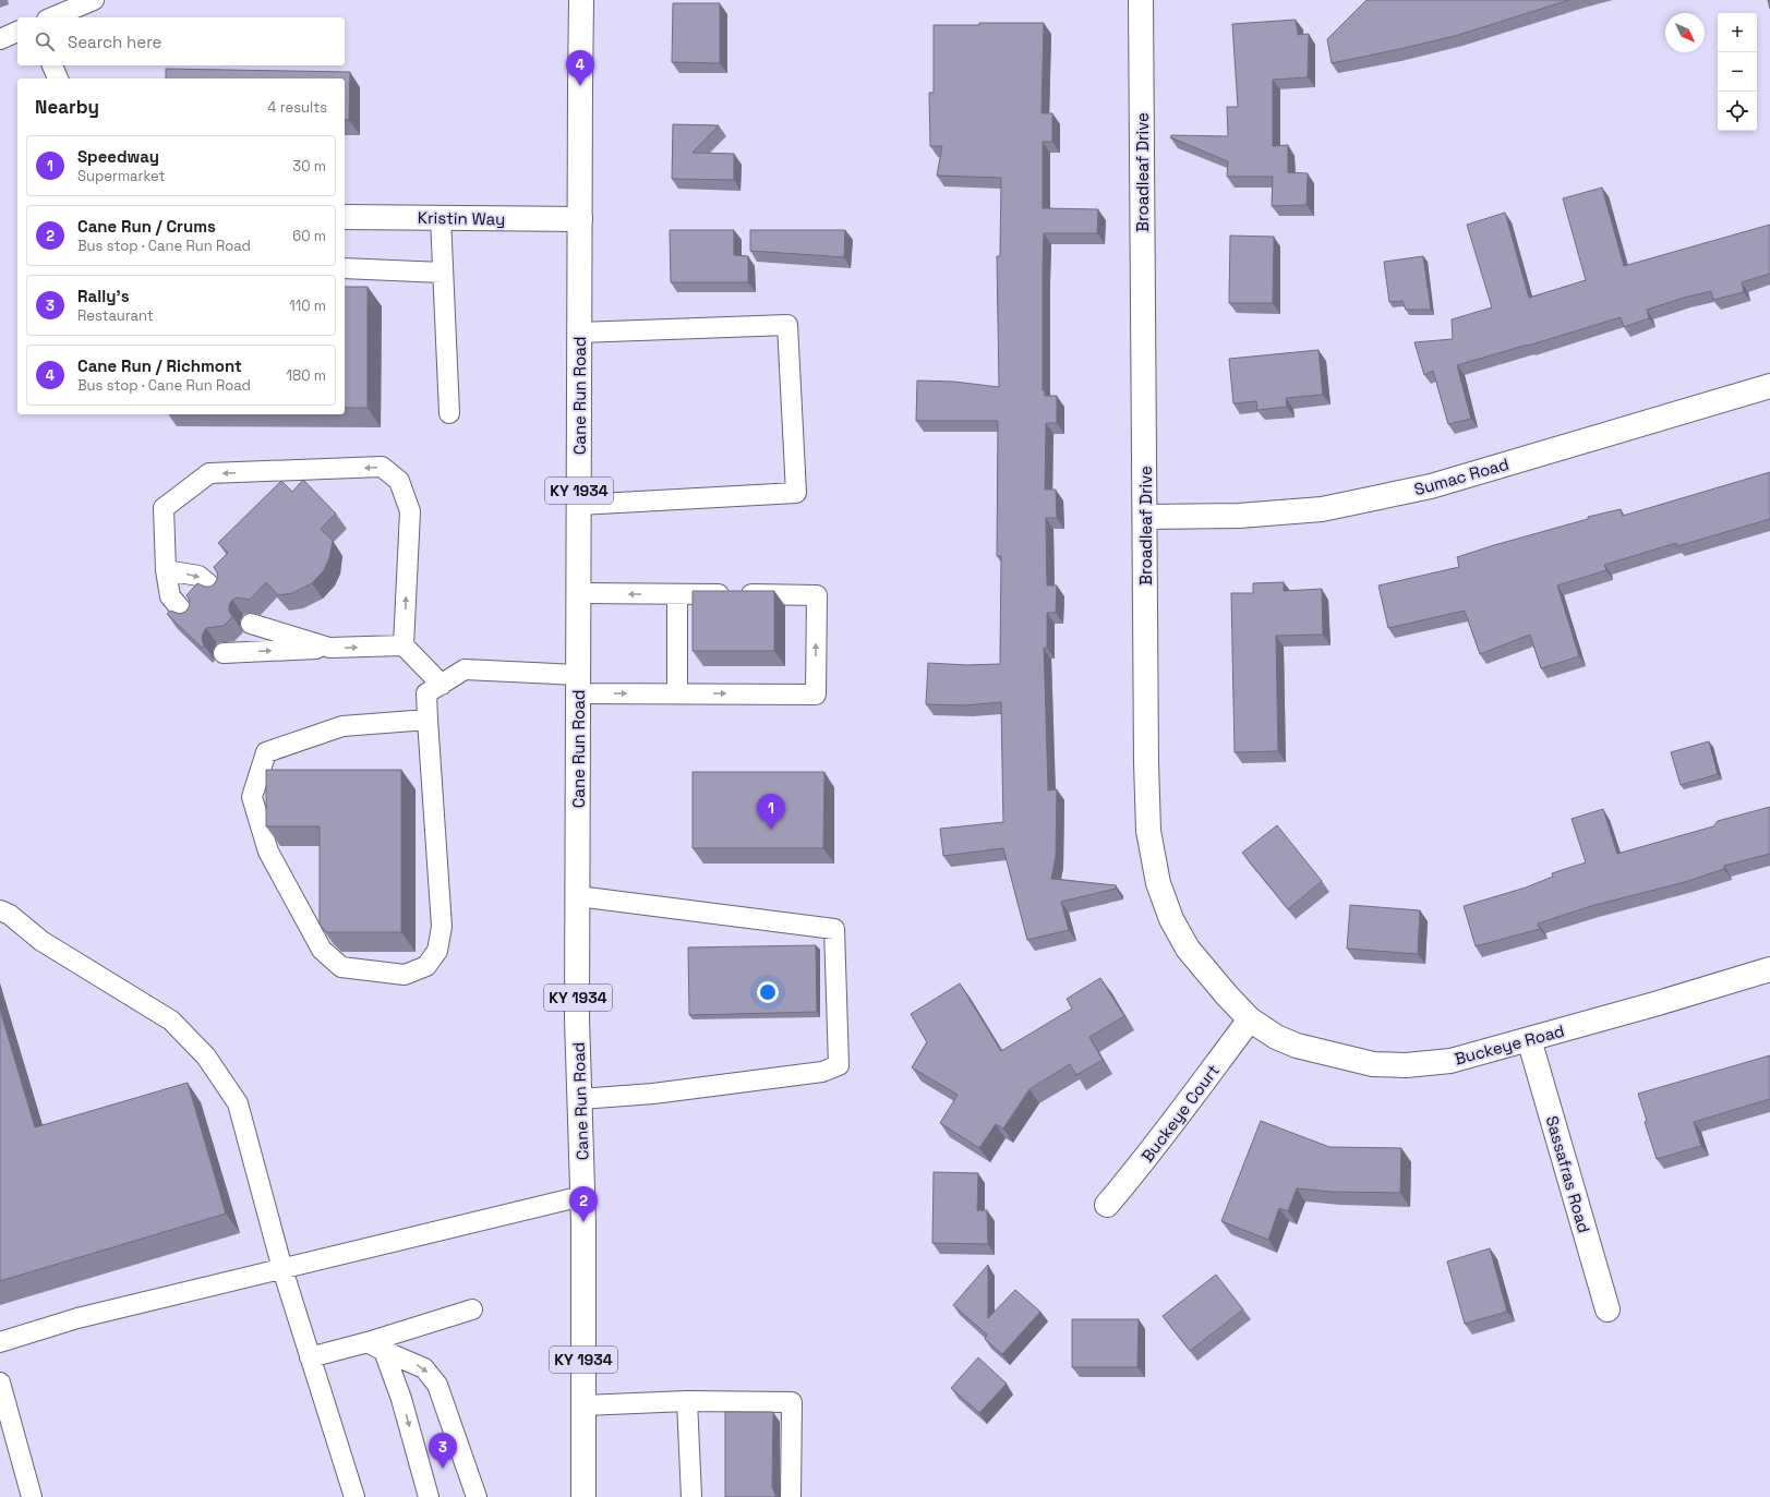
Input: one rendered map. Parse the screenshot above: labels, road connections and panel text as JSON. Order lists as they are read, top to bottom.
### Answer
{
  "streets": {
    "main road": [
      "Broadleaf Drive",
      "Kristin Way",
      "Cane Run Road",
      "Sumac Road",
      "KY 1934",
      "Buckeye Road",
      "Buckeye Court",
      "Sassafras Road"
    ]
  },
  "crossings": [
    ["Broadleaf Drive", "Sumac Road"],
    ["Broadleaf Drive", "Buckeye Road"],
    ["Broadleaf Drive", "Buckeye Court"],
    ["Kristin Way", "Cane Run Road"],
    ["Buckeye Road", "Buckeye Court"],
    ["Buckeye Road", "Sassafras Road"]
  ],
  "north": "bottom right",
  "page": {
    "map_buttons": ["+", "−"],
    "search": "Search here",
    "pins": [
      "4",
      "1",
      "2",
      "3"
    ],
    "heading": ["Nearby", "4 results"],
    "list": [
      {
        "mark": "1",
        "name": "Speedway",
        "note": "Supermarket",
        "value": "30 m"
      },
      {
        "mark": "2",
        "name": "Cane Run / Crums",
        "note": "Bus stop · Cane Run Road",
        "value": "60 m"
      },
      {
        "mark": "3",
        "name": "Rally's",
        "note": "Restaurant",
        "value": "110 m"
      },
      {
        "mark": "4",
        "name": "Cane Run / Richmont",
        "note": "Bus stop · Cane Run Road",
        "value": "180 m"
      }
    ]
  }
}
